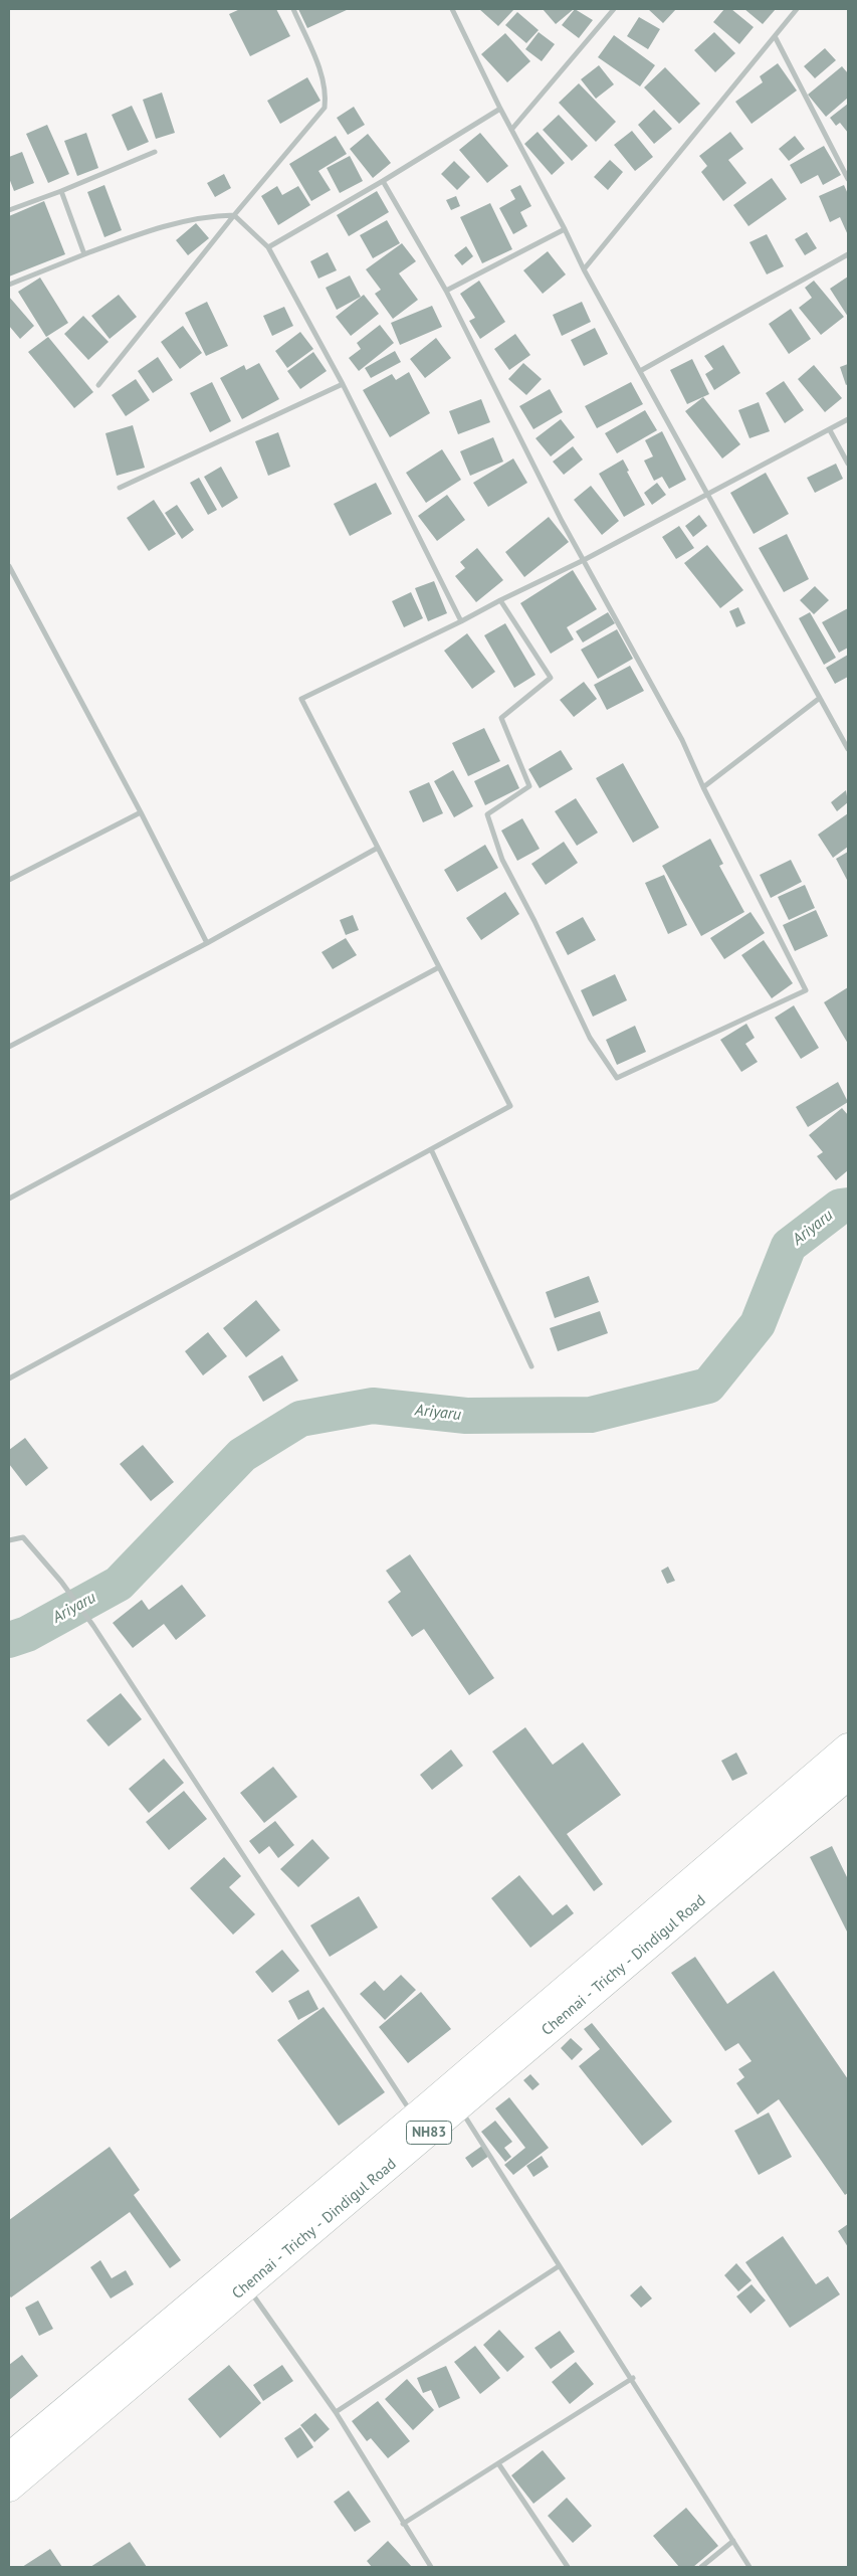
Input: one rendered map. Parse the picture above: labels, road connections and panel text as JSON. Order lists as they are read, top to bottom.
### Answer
{
  "streets": {
    "highway": ["Chennai - Trichy - Dindigul Road", "NH83"]
  },
  "water": ["Ariyaru"]
}
